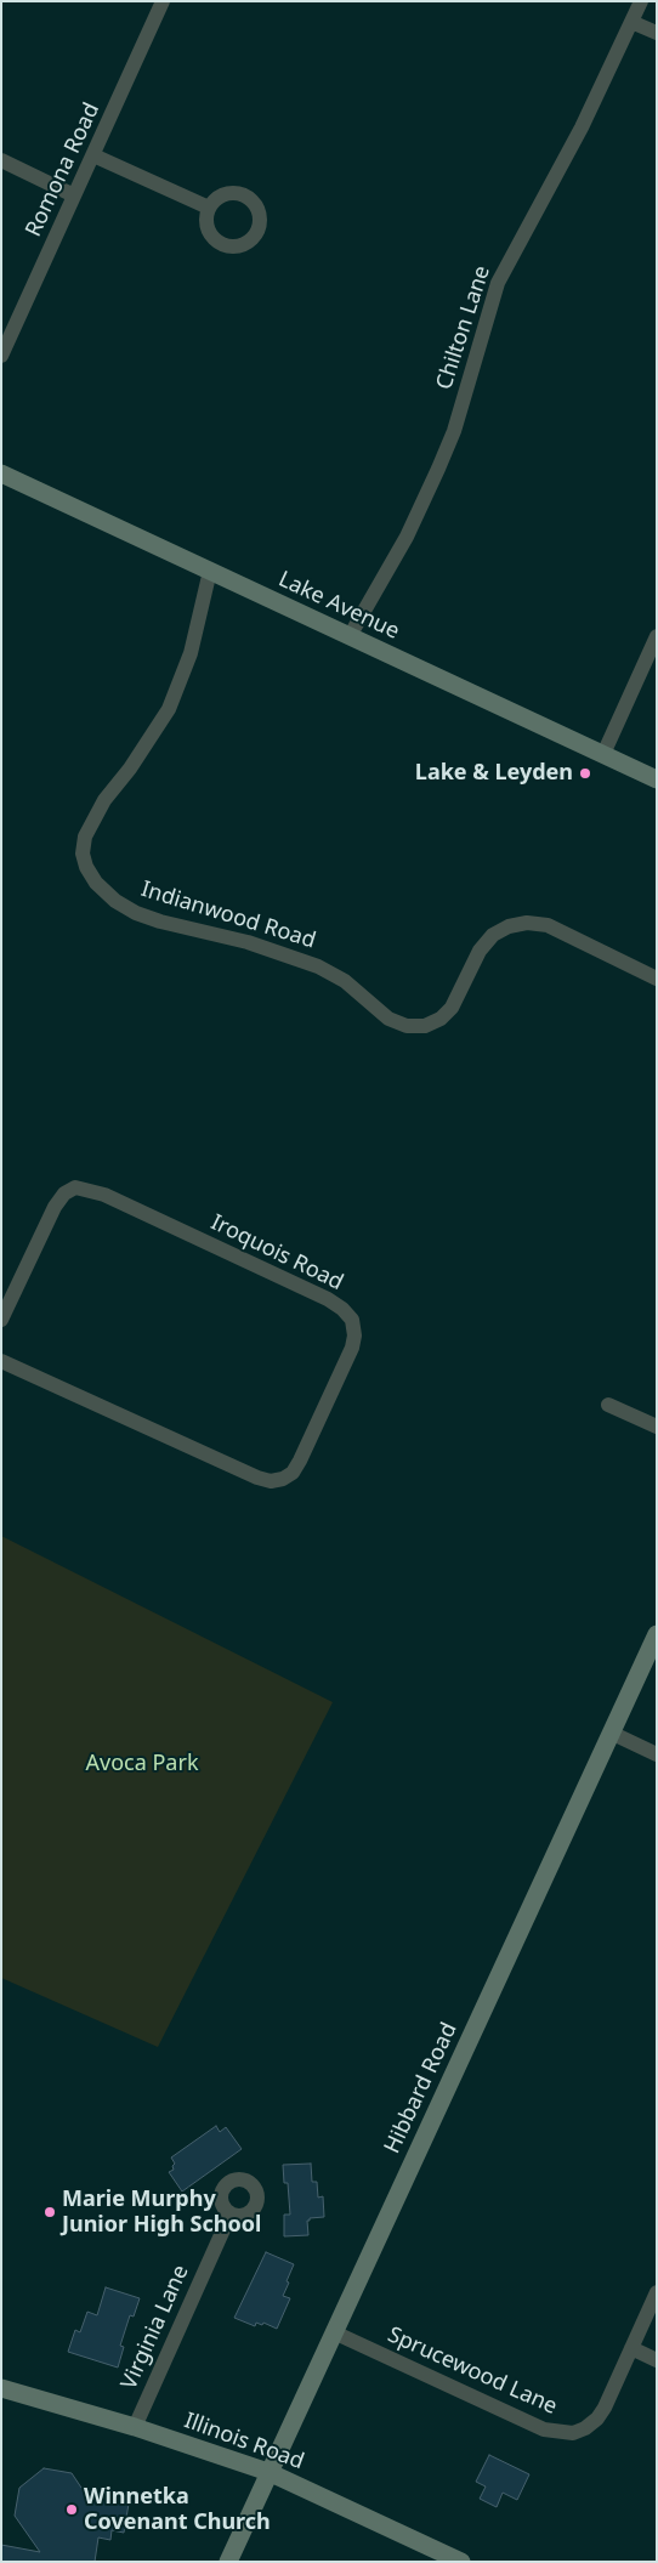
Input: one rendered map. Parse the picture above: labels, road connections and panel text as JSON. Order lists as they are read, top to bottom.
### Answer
{
  "streets": {
    "street": [
      "Romona Road",
      "Chilton Lane",
      "Lake Avenue",
      "Indianwood Road",
      "Iroquois Road",
      "Hibbard Road",
      "Virginia Lane",
      "Sprucewood Lane",
      "Illinois Road"
    ]
  },
  "crossings": [
    ["Chilton Lane", "Lake Avenue"],
    ["Lake Avenue", "Indianwood Road"],
    ["Hibbard Road", "Sprucewood Lane"],
    ["Hibbard Road", "Illinois Road"],
    ["Virginia Lane", "Illinois Road"]
  ],
  "parks": ["Avoca Park"],
  "places": ["Lake & Leyden", "Marie Murphy Junior High School", "Winnetka Covenant Church"]
}
